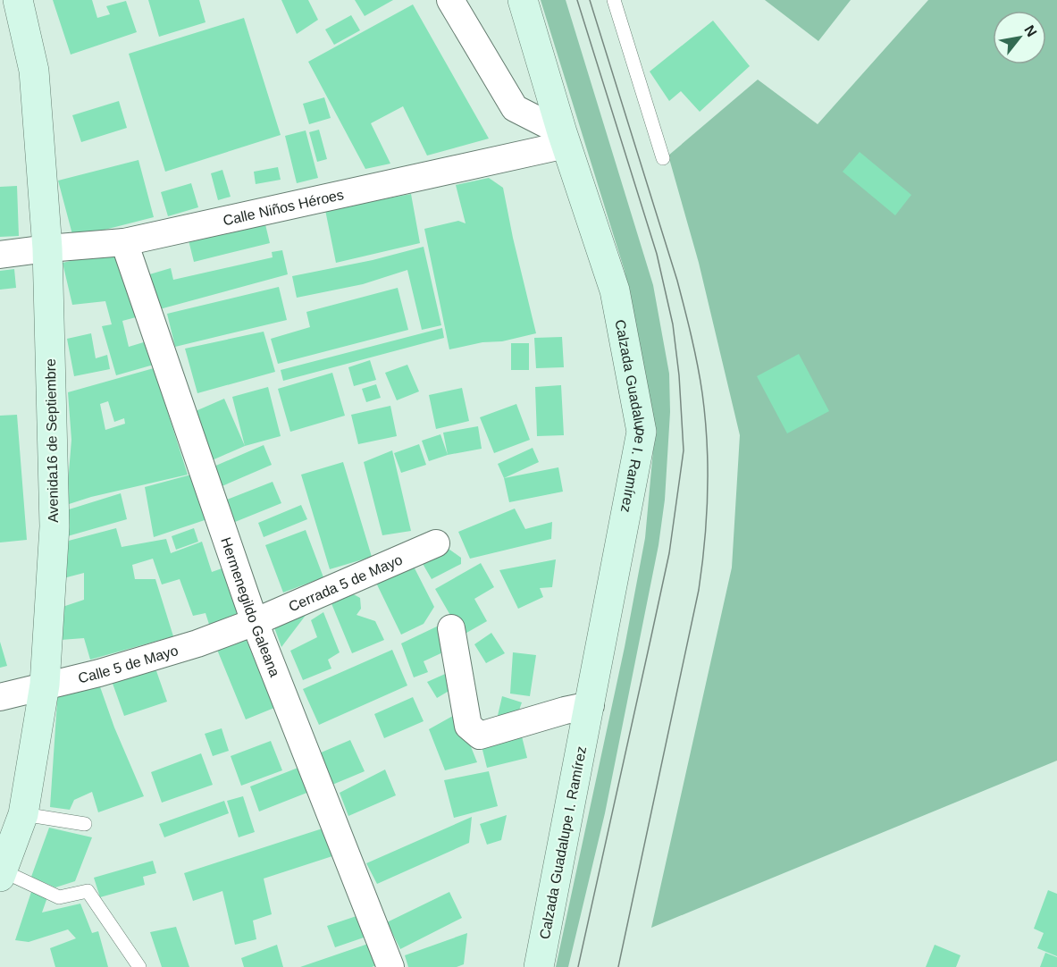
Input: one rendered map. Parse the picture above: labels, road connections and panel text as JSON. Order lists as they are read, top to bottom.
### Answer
{
  "streets": {
    "main road": ["Calzada Guadalupe I. Ramírez", "Avenida16 de Septiembre"],
    "street": [
      "Calle Niños Héroes",
      "Cerrada 5 de Mayo",
      "Hermenegildo Galeana",
      "Calle 5 de Mayo"
    ]
  },
  "crossings": [
    ["Calle Niños Héroes", "Calzada Guadalupe I. Ramírez"],
    ["Calle Niños Héroes", "Avenida16 de Septiembre"],
    ["Calle Niños Héroes", "Hermenegildo Galeana"],
    ["Avenida16 de Septiembre", "Calle 5 de Mayo"],
    ["Cerrada 5 de Mayo", "Hermenegildo Galeana"],
    ["Cerrada 5 de Mayo", "Calle 5 de Mayo"],
    ["Hermenegildo Galeana", "Calle 5 de Mayo"]
  ],
  "north": "top right"
}
